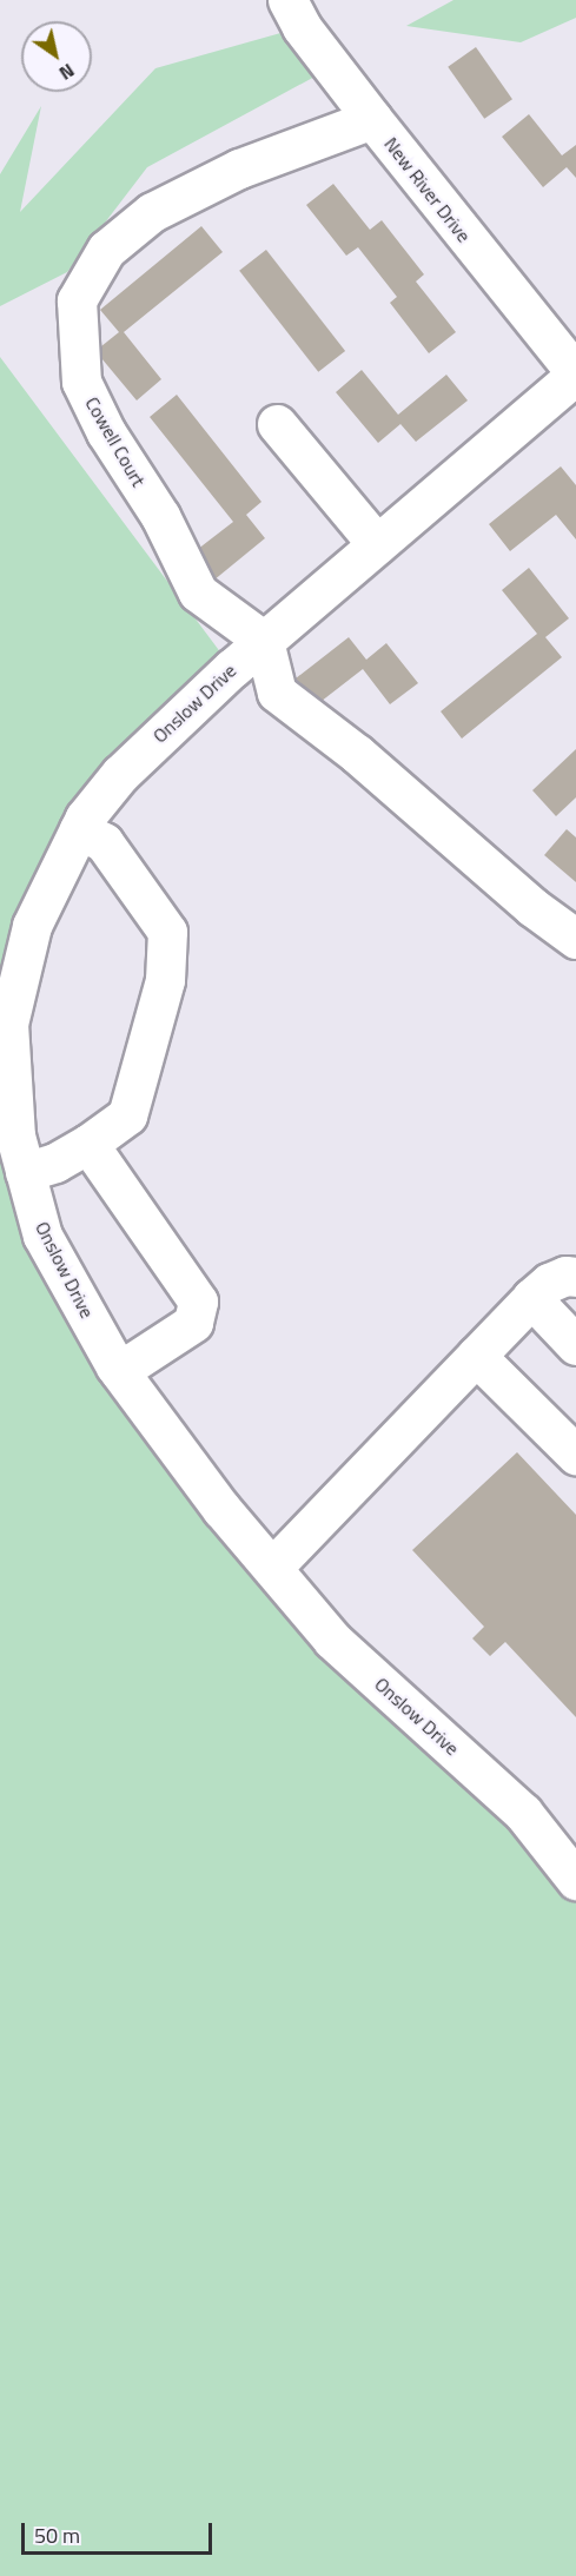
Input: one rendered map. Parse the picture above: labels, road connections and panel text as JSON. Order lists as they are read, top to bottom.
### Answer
{
  "streets": {
    "street": ["New River Drive", "Cowell Court", "Onslow Drive"]
  },
  "crossings": [
    ["New River Drive", "Cowell Court"],
    ["New River Drive", "Onslow Drive"],
    ["Cowell Court", "Onslow Drive"]
  ],
  "scale_bar": "50 m",
  "north": "bottom right"
}
